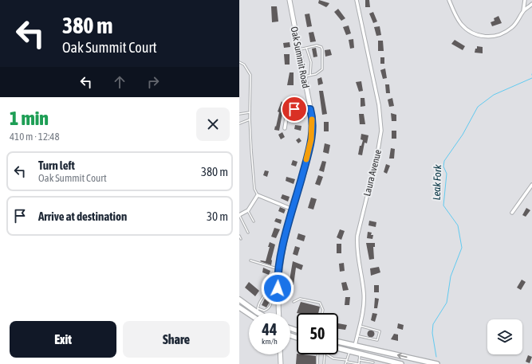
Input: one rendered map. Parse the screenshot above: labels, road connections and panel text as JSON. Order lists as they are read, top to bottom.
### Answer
{
  "streets": {
    "main road": ["Oak Summit Road"],
    "street": ["Laura Avenue"]
  },
  "water": ["Leak Fork"],
  "page": {
    "turn": ["380 m", "Oak Summit Court"],
    "heading": ["1 min", "410 m · 12:48"],
    "list": [
      {
        "name": "Turn left",
        "note": "Oak Summit Court",
        "value": "380 m"
      },
      {
        "name": "Arrive at destination",
        "value": "30 m"
      }
    ],
    "speed": "44 km/h",
    "limit": "50",
    "buttons": ["Exit", "Share"]
  }
}
